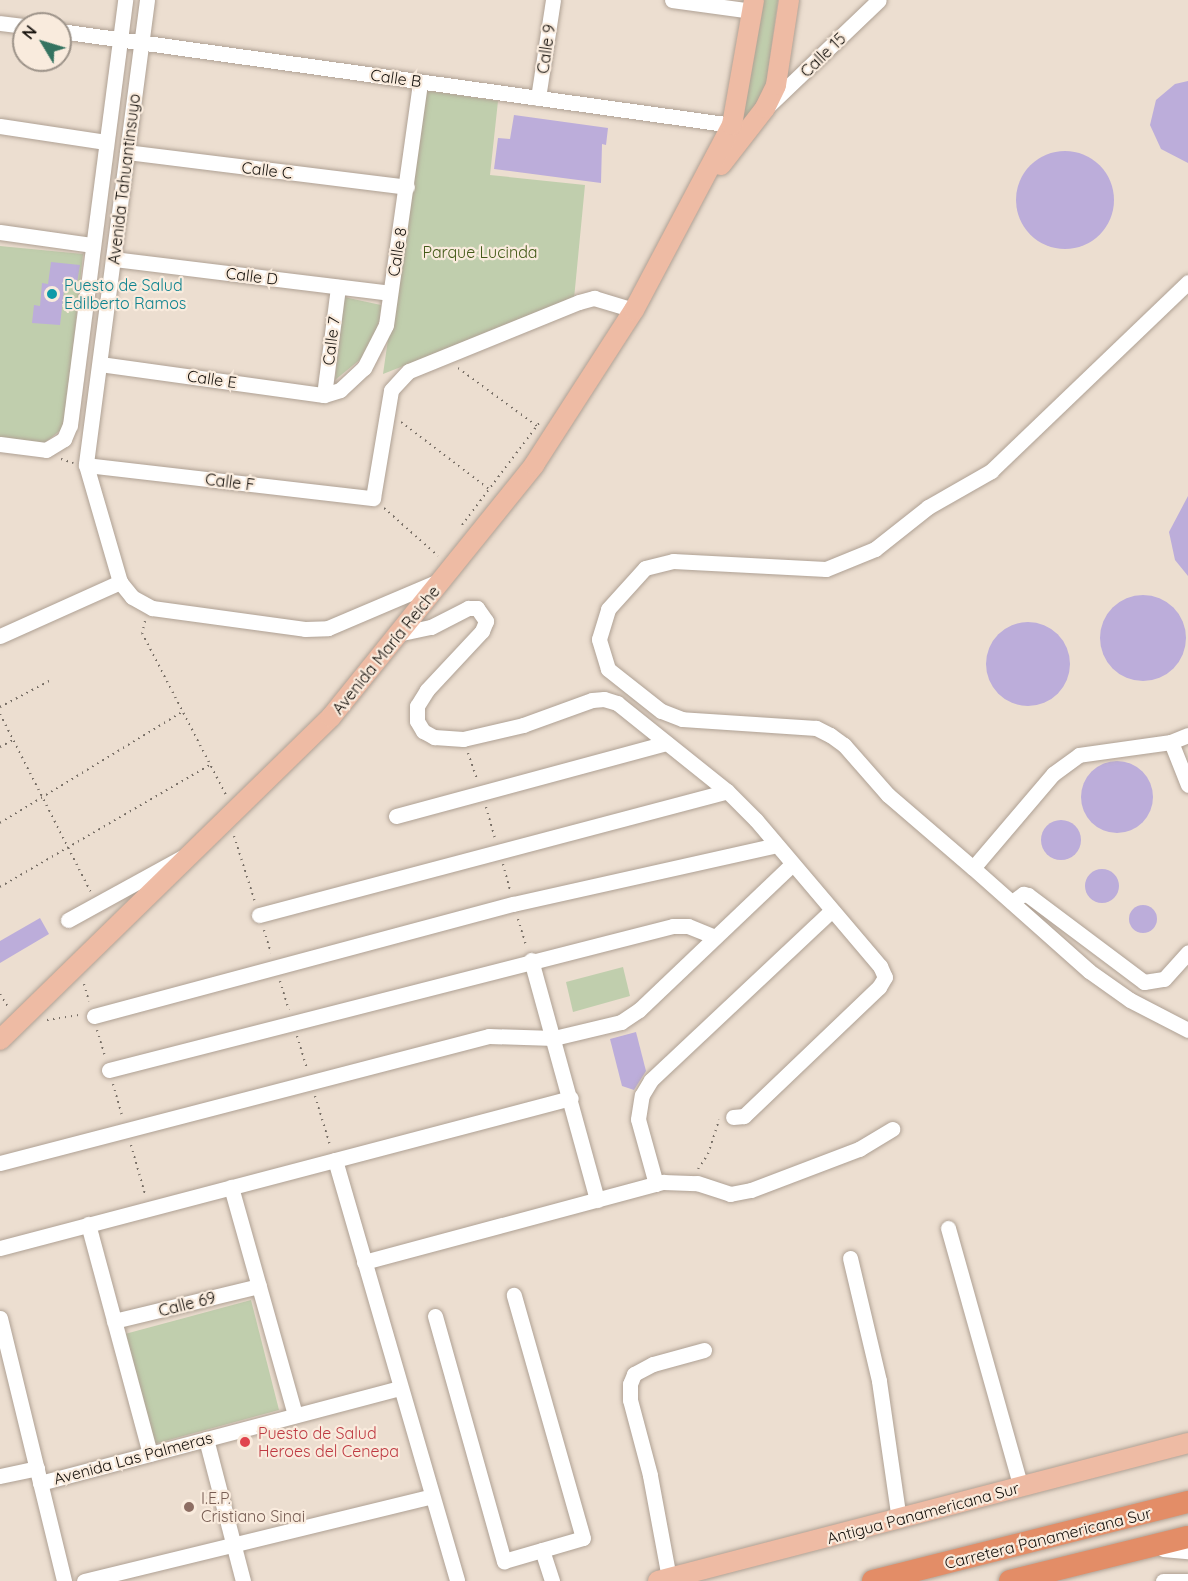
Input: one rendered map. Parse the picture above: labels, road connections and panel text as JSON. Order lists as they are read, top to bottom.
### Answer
{
  "streets": {
    "highway": ["Carretera Panamericana Sur"],
    "main road": ["Avenida María Reiche", "Antigua Panamericana Sur"],
    "street": [
      "Calle 9",
      "Calle 15",
      "Calle B",
      "Calle C",
      "Avenida Tahuantinsuyo",
      "Calle 8",
      "Calle D",
      "Calle 7",
      "Calle E",
      "Calle F",
      "Calle 69",
      "Avenida Las Palmeras"
    ]
  },
  "crossings": [
    ["Calle 9", "Calle B"],
    ["Calle 15", "Avenida María Reiche"],
    ["Calle B", "Avenida Tahuantinsuyo"],
    ["Calle B", "Calle 8"],
    ["Calle B", "Avenida María Reiche"],
    ["Calle C", "Avenida Tahuantinsuyo"],
    ["Calle C", "Calle 8"],
    ["Avenida Tahuantinsuyo", "Calle D"],
    ["Avenida Tahuantinsuyo", "Calle E"],
    ["Avenida Tahuantinsuyo", "Calle F"],
    ["Calle 8", "Calle D"],
    ["Calle 8", "Calle 7"],
    ["Calle 8", "Calle E"],
    ["Calle D", "Calle 7"],
    ["Calle 7", "Calle E"]
  ],
  "parks": ["Parque Lucinda"],
  "places": ["Puesto de Salud Edilberto Ramos", "Puesto de Salud Heroes del Cenepa", "I.E.P. Cristiano Sinai"],
  "north": "top left"
}
